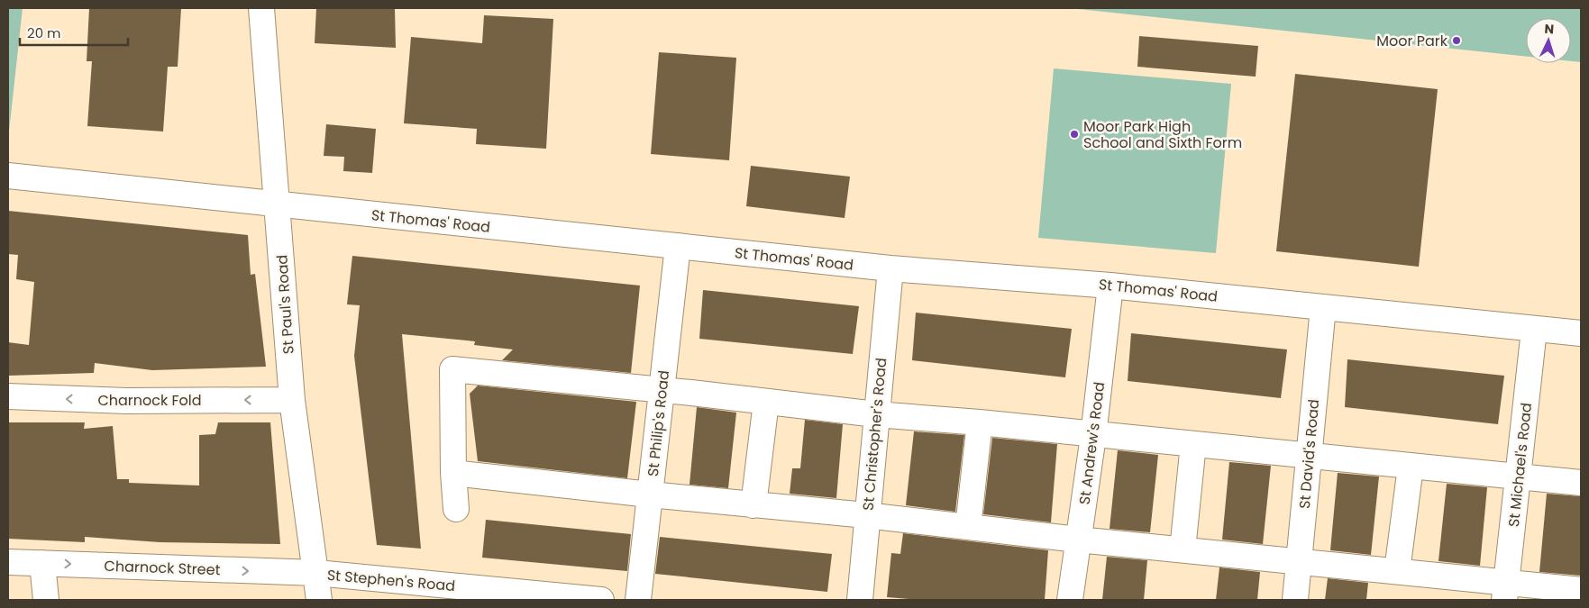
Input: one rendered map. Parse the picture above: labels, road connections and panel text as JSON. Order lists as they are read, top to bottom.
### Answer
{
  "streets": {
    "street": [
      "St Thomas' Road",
      "St Paul's Road",
      "Charnock Fold",
      "St Philip's Road",
      "St Christopher's Road",
      "St Andrew's Road",
      "St David's Road",
      "St Michael's Road",
      "Charnock Street",
      "St Stephen's Road"
    ]
  },
  "crossings": [
    ["St Thomas' Road", "St Paul's Road"],
    ["St Thomas' Road", "St Philip's Road"],
    ["St Thomas' Road", "St Christopher's Road"],
    ["St Thomas' Road", "St Andrew's Road"],
    ["St Thomas' Road", "St David's Road"],
    ["St Thomas' Road", "St Michael's Road"],
    ["St Paul's Road", "Charnock Fold"],
    ["St Paul's Road", "Charnock Street"],
    ["St Paul's Road", "St Stephen's Road"],
    ["Charnock Street", "St Stephen's Road"]
  ],
  "one_way": ["Charnock Fold", "Charnock Street"],
  "places": ["Moor Park", "Moor Park High School and Sixth Form"],
  "scale_bar": "20 m",
  "north": "top"
}
